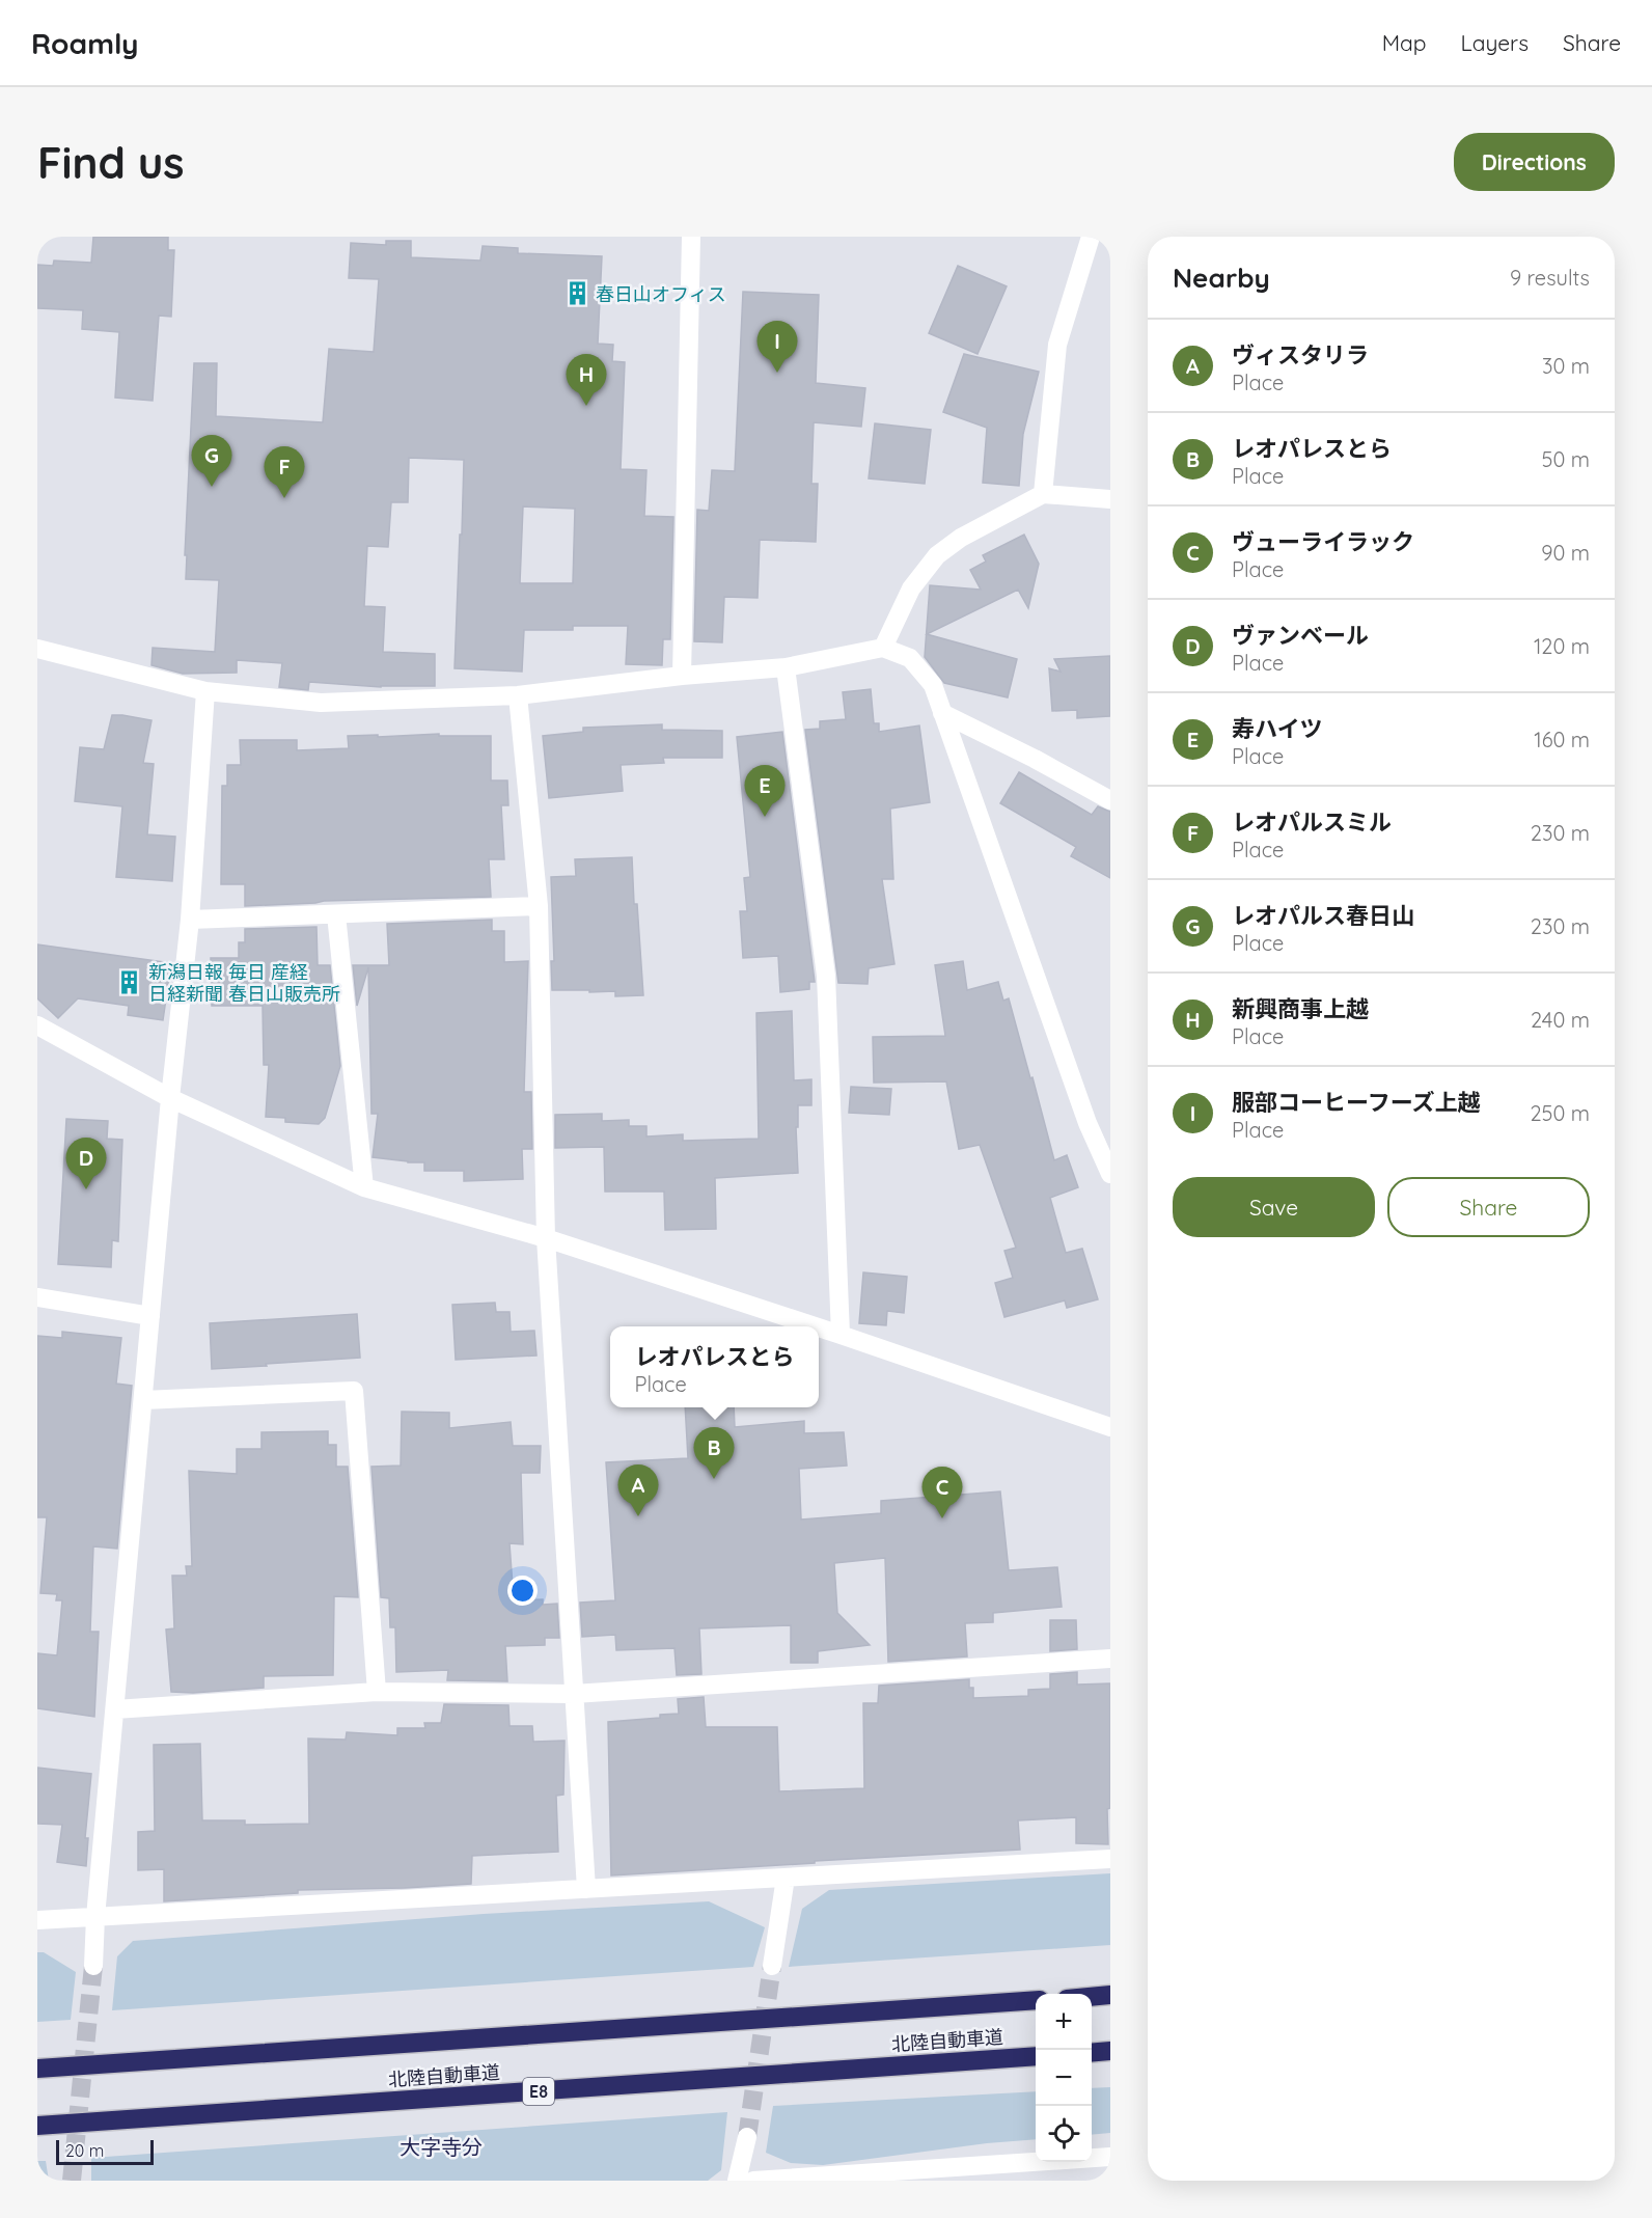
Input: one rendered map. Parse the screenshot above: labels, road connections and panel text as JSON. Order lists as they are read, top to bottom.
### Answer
{
  "streets": {
    "highway": ["北陸自動車道", "E8"]
  },
  "districts": ["大字寺分"],
  "places": {
    "building": ["春日山オフィス", "新潟日報 毎日 産経 日経新聞 春日山販売所"]
  },
  "scale_bar": "20 m",
  "page": {
    "header": "Roamly",
    "nav": ["Map", "Layers", "Share"],
    "buttons": [
      "Directions",
      ["Save", "Share"]
    ],
    "title": "Find us",
    "heading": ["Nearby", "9 results"],
    "list": [
      {
        "mark": "A",
        "name": "ヴィスタリラ",
        "note": "Place",
        "value": "30 m"
      },
      {
        "mark": "B",
        "name": "レオパレスとら",
        "note": "Place",
        "value": "50 m"
      },
      {
        "mark": "C",
        "name": "ヴューライラック",
        "note": "Place",
        "value": "90 m"
      },
      {
        "mark": "D",
        "name": "ヴァンベール",
        "note": "Place",
        "value": "120 m"
      },
      {
        "mark": "E",
        "name": "寿ハイツ",
        "note": "Place",
        "value": "160 m"
      },
      {
        "mark": "F",
        "name": "レオパルスミル",
        "note": "Place",
        "value": "230 m"
      },
      {
        "mark": "G",
        "name": "レオパルス春日山",
        "note": "Place",
        "value": "230 m"
      },
      {
        "mark": "H",
        "name": "新興商事上越",
        "note": "Place",
        "value": "240 m"
      },
      {
        "mark": "I",
        "name": "服部コーヒーフーズ上越",
        "note": "Place",
        "value": "250 m"
      }
    ],
    "pins": [
      "I",
      "H",
      "G",
      "F",
      "E",
      "D",
      "B",
      "A",
      "C"
    ],
    "popup": ["レオパレスとら", "Place"],
    "map_buttons": ["+", "−"],
    "scale": "20 m"
  }
}
